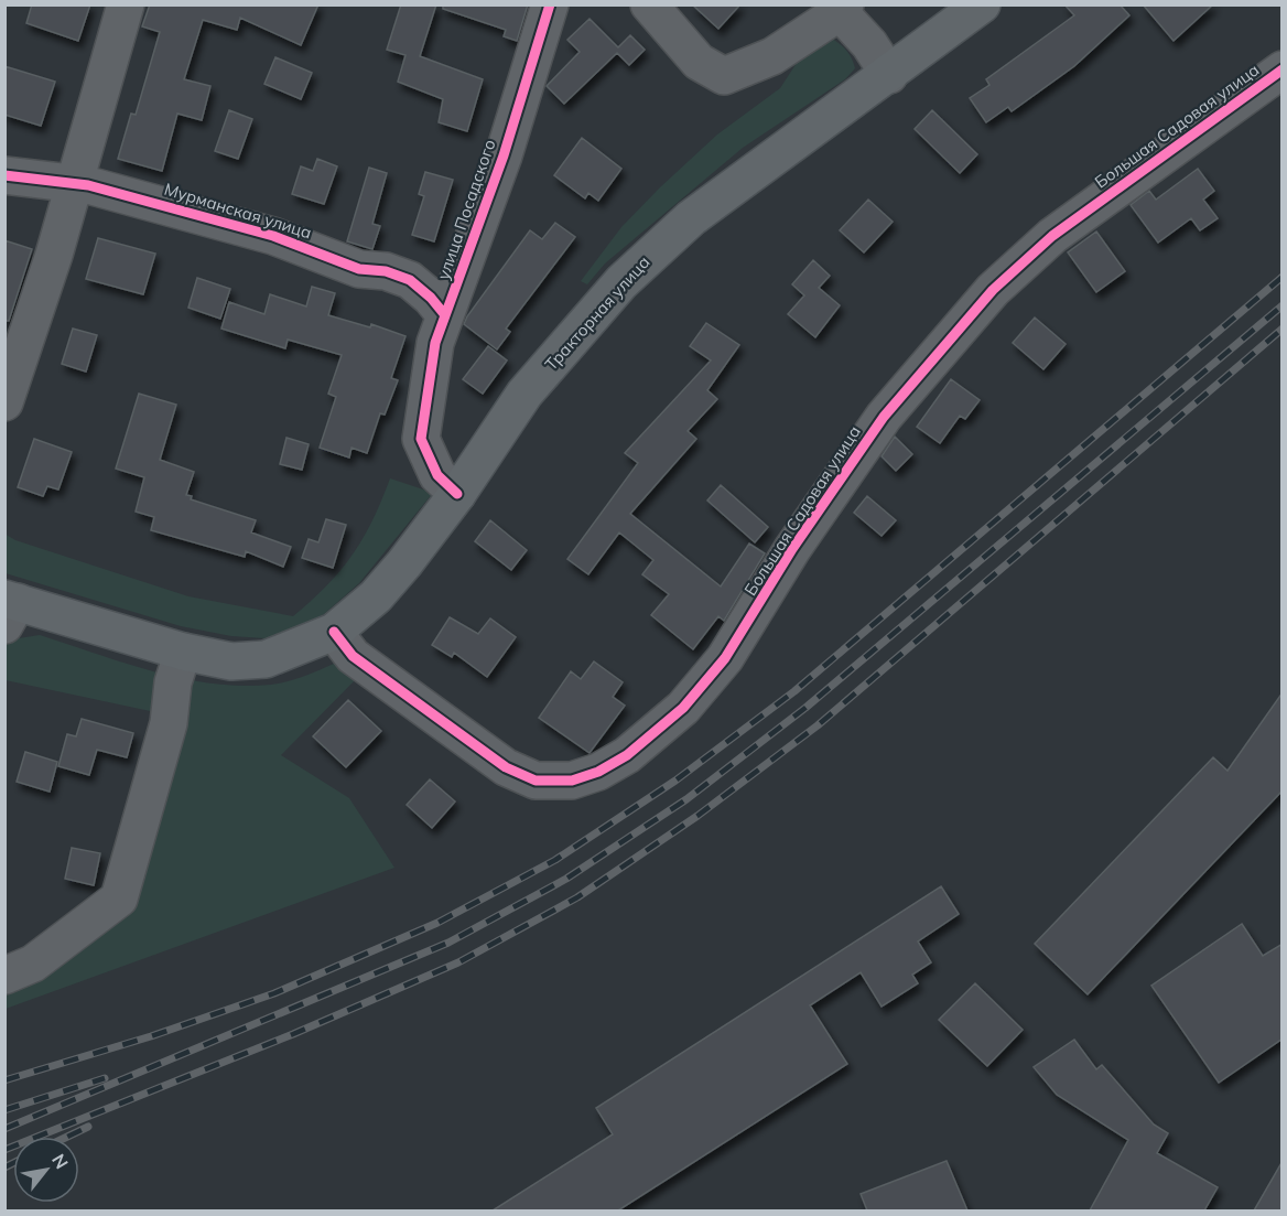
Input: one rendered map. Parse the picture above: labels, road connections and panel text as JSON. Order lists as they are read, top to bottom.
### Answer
{
  "streets": {
    "main road": ["Тракторная улица"],
    "street": ["Большая Садовая улица", "улица Посадского", "Мурманская улица"]
  },
  "crossings": [
    ["Большая Садовая улица", "Тракторная улица"],
    ["улица Посадского", "Мурманская улица"],
    ["улица Посадского", "Тракторная улица"]
  ],
  "north": "top right"
}
